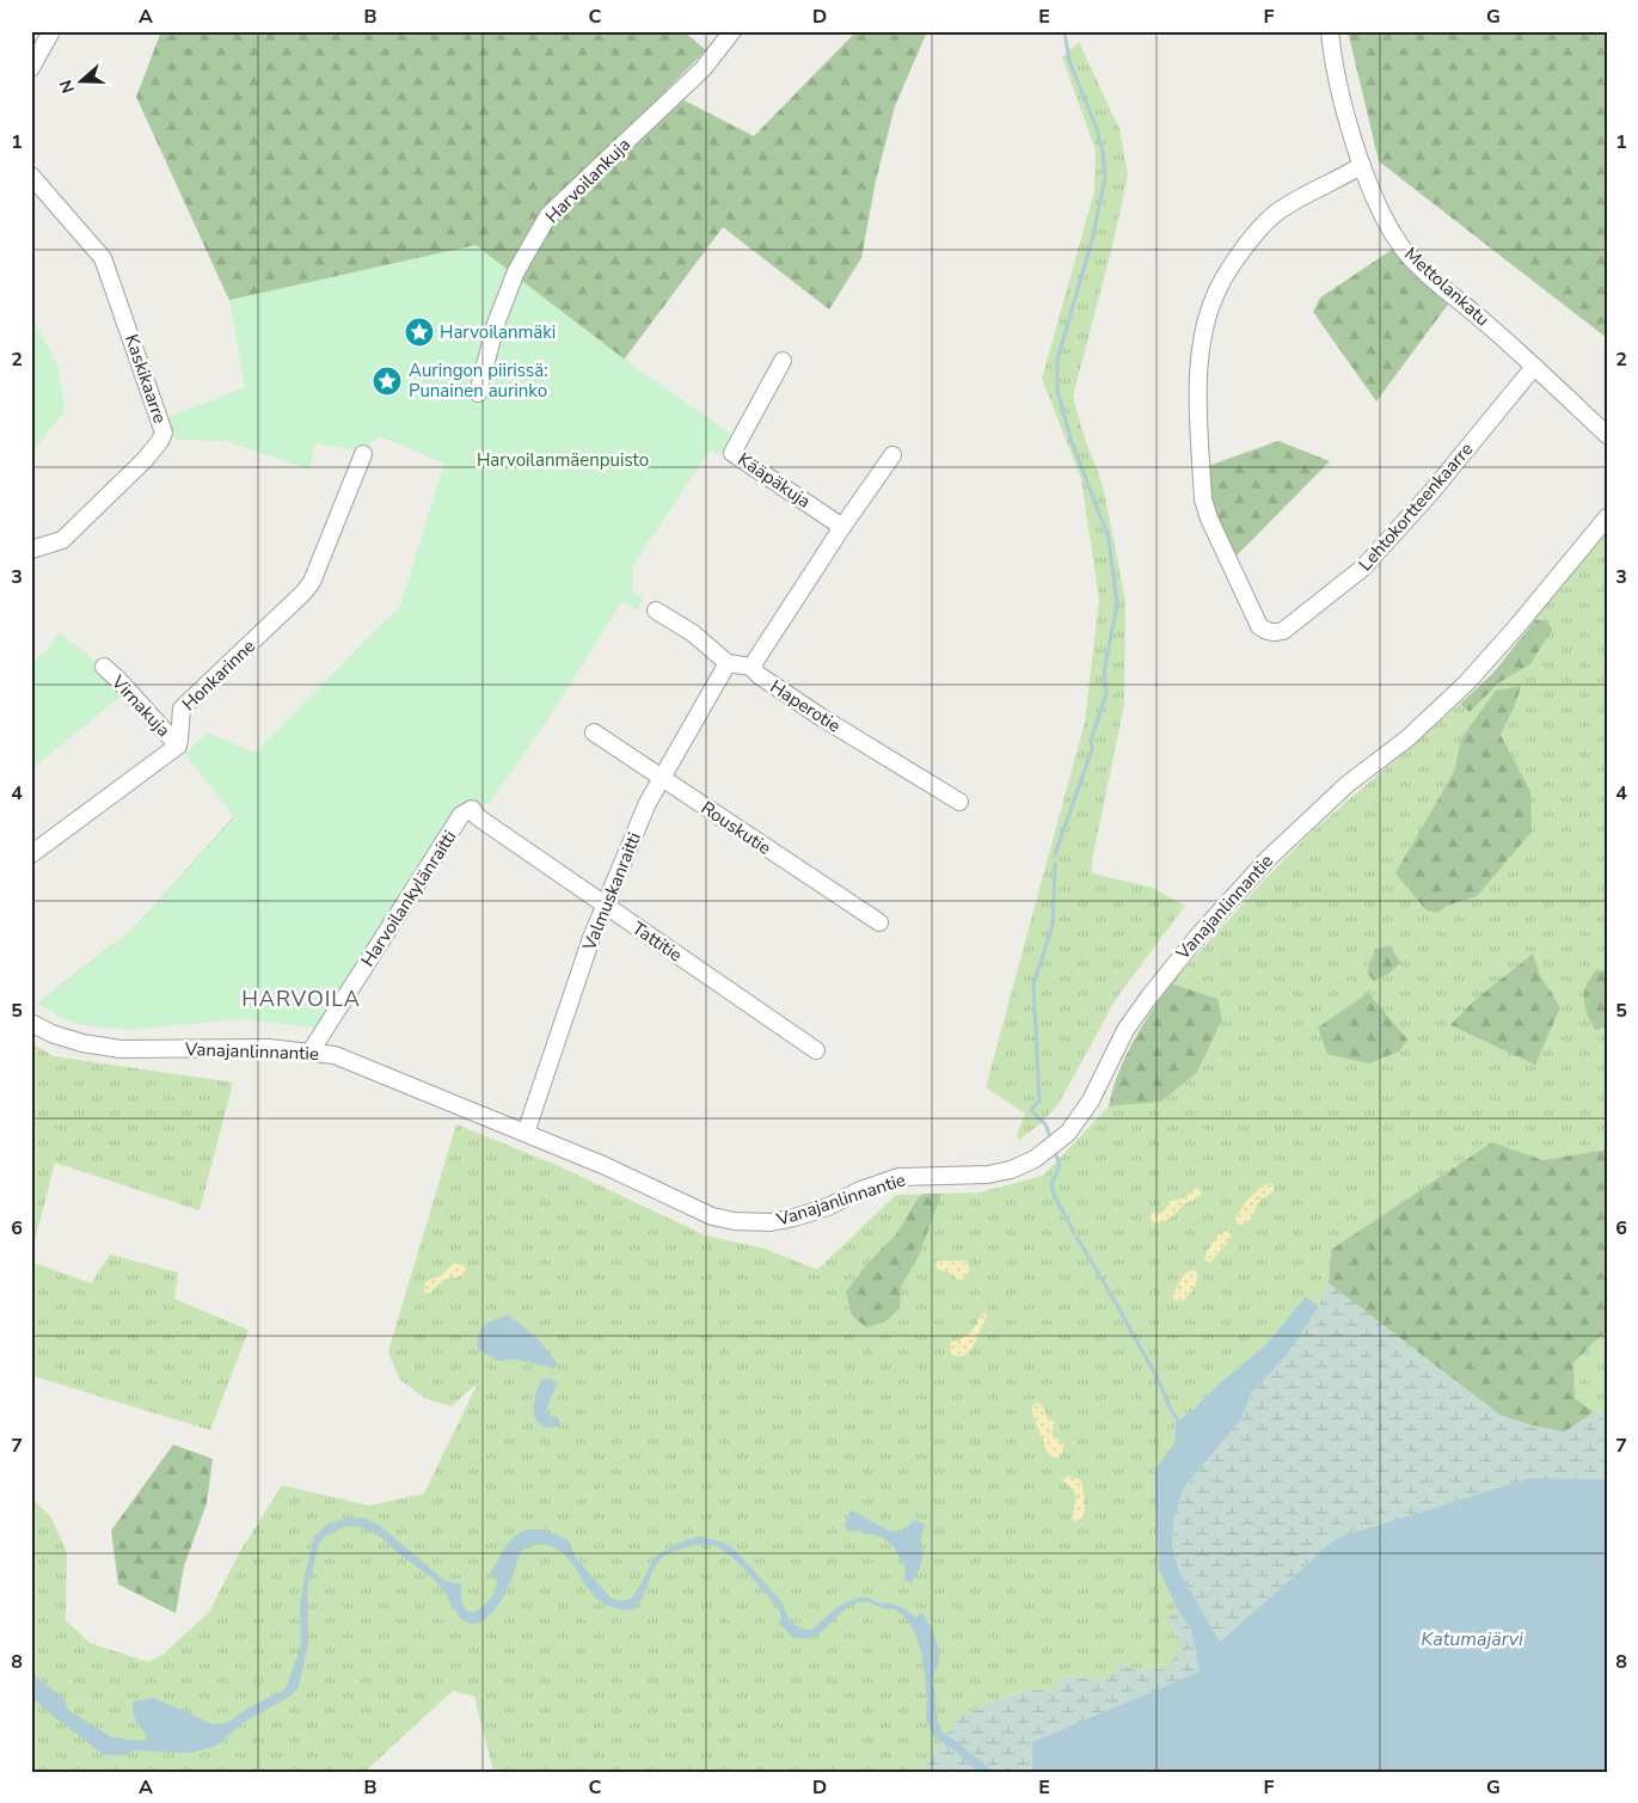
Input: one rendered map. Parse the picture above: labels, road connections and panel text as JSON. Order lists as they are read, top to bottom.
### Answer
{
  "streets": {
    "street": [
      "Harvoilankuja",
      "Mettolankatu",
      "Kaskikaarre",
      "Kääpäkuja",
      "Lehtokortteenkaarre",
      "Honkarinne",
      "Virnakuja",
      "Haperotie",
      "Rouskutie",
      "Valmuskanraitti",
      "Harvoilankylänraitti",
      "Vanajanlinnantie",
      "Tattitie"
    ]
  },
  "crossings": [
    ["Mettolankatu", "Lehtokortteenkaarre"],
    ["Honkarinne", "Virnakuja"],
    ["Rouskutie", "Valmuskanraitti"],
    ["Valmuskanraitti", "Vanajanlinnantie"],
    ["Valmuskanraitti", "Tattitie"],
    ["Harvoilankylänraitti", "Vanajanlinnantie"],
    ["Harvoilankylänraitti", "Tattitie"]
  ],
  "districts": ["HARVOILA"],
  "water": ["Katumajärvi"],
  "parks": ["Harvoilanmäenpuisto"],
  "places": {
    "place": ["Harvoilanmäki", "Auringon piirissä: Punainen aurinko"]
  },
  "north": "left",
  "grid": {
    "columns": [
      "A",
      "B",
      "C",
      "D",
      "E",
      "F",
      "G"
    ],
    "rows": [
      "1",
      "2",
      "3",
      "4",
      "5",
      "6",
      "7",
      "8"
    ]
  }
}
